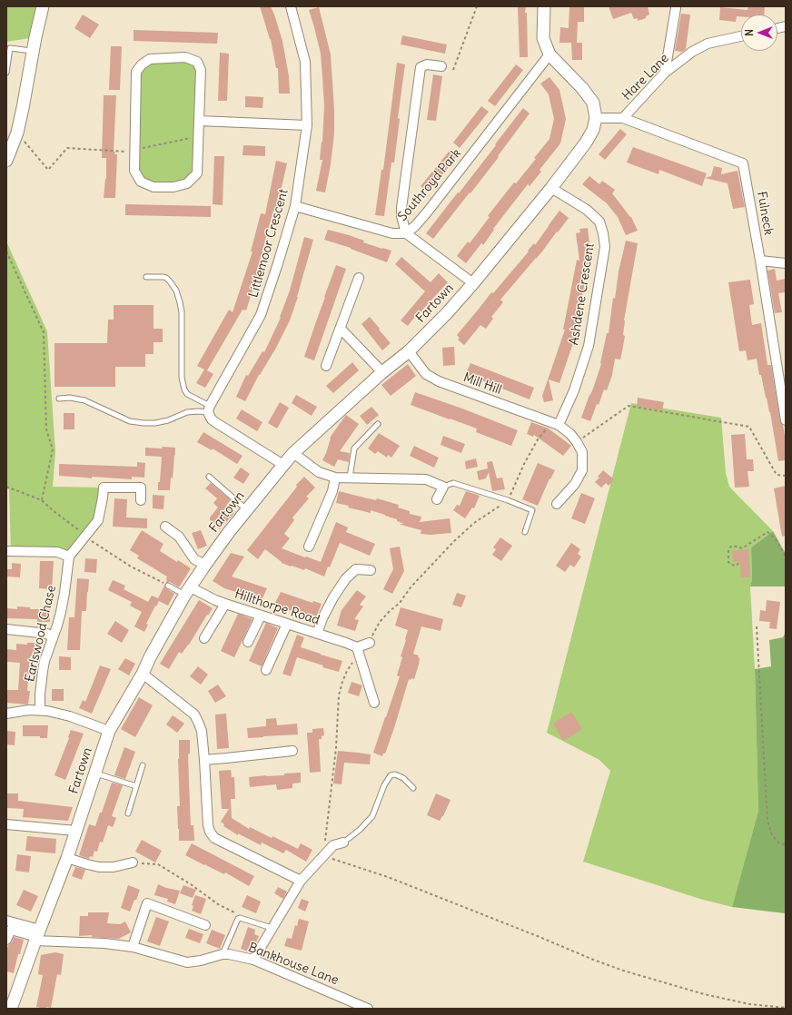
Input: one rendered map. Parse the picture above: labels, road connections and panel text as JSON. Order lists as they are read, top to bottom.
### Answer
{
  "streets": {
    "street": [
      "Hare Lane",
      "Southroyd Park",
      "Fulneck",
      "Littlemoor Crescent",
      "Ashdene Crescent",
      "Fartown",
      "Mill Hill",
      "Hillthorpe Road",
      "Earlswood Chase",
      "Bankhouse Lane"
    ]
  },
  "crossings": [
    ["Hare Lane", "Fulneck"],
    ["Fulneck", "Fartown"],
    ["Ashdene Crescent", "Fartown"],
    ["Ashdene Crescent", "Mill Hill"],
    ["Fartown", "Mill Hill"],
    ["Fartown", "Hillthorpe Road"],
    ["Fartown", "Bankhouse Lane"]
  ],
  "north": "left"
}
